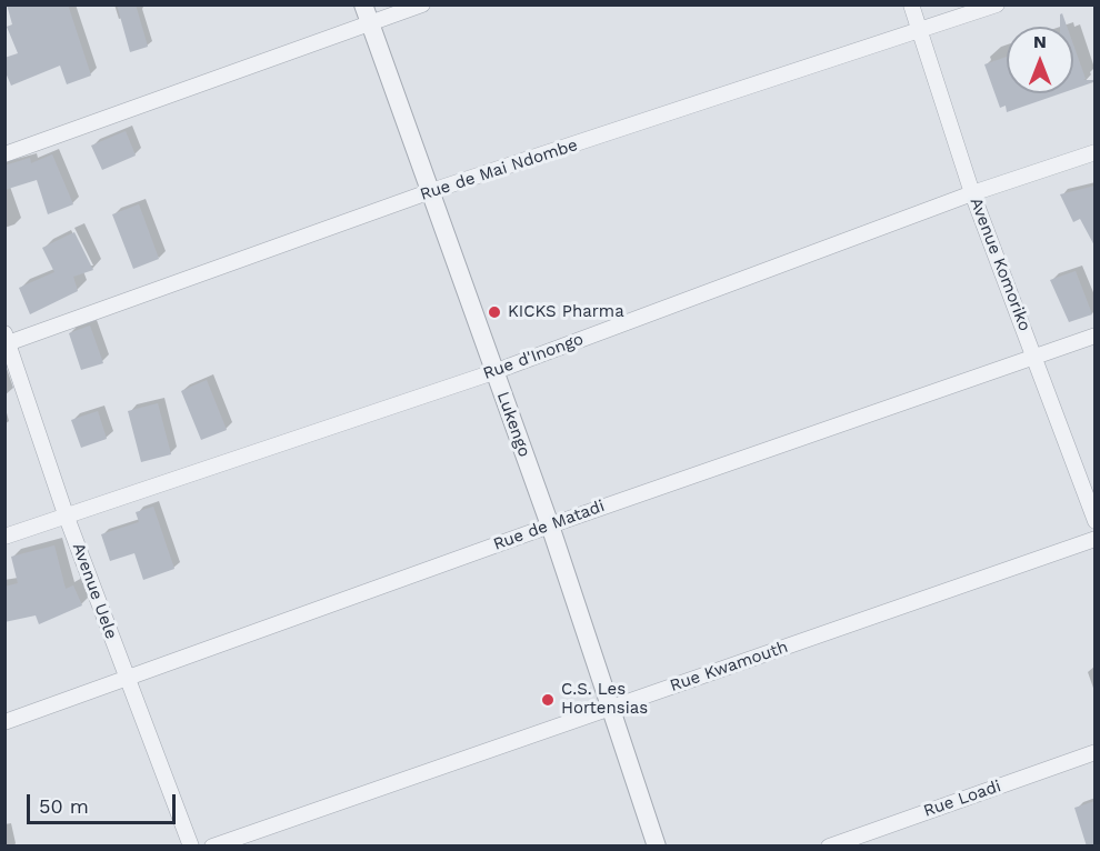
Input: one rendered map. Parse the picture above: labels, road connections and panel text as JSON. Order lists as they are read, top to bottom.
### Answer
{
  "streets": {
    "street": [
      "Rue de Mai Ndombe",
      "Avenue Komoriko",
      "Rue d'Inongo",
      "Lukengo",
      "Rue de Matadi",
      "Avenue Uele",
      "Rue Kwamouth",
      "Rue Loadi"
    ]
  },
  "crossings": [
    ["Rue de Mai Ndombe", "Avenue Komoriko"],
    ["Rue de Mai Ndombe", "Lukengo"],
    ["Rue de Mai Ndombe", "Avenue Uele"],
    ["Avenue Komoriko", "Rue d'Inongo"],
    ["Avenue Komoriko", "Rue de Matadi"],
    ["Rue d'Inongo", "Lukengo"],
    ["Rue d'Inongo", "Avenue Uele"],
    ["Lukengo", "Rue de Matadi"],
    ["Lukengo", "Rue Kwamouth"],
    ["Rue de Matadi", "Avenue Uele"]
  ],
  "places": ["KICKS Pharma", "C.S. Les Hortensias"],
  "scale_bar": "50 m",
  "north": "top"
}
